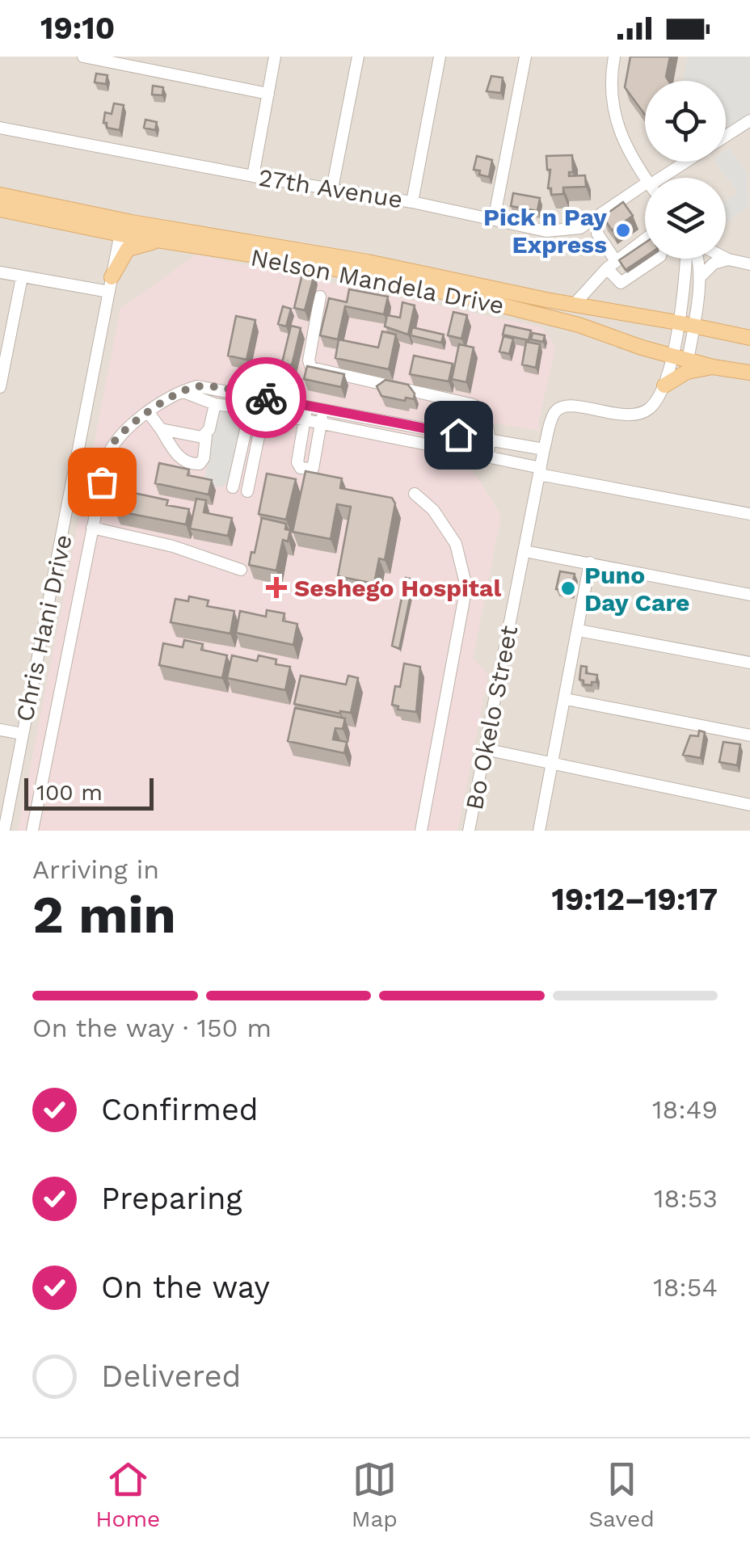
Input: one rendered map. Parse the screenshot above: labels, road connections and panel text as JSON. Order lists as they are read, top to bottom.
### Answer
{
  "streets": {
    "main road": ["Nelson Mandela Drive"],
    "street": ["27th Avenue", "Chris Hani Drive", "Bo Okelo Street"]
  },
  "crossings": [
    ["Nelson Mandela Drive", "Chris Hani Drive"]
  ],
  "places": {
    "other": ["Pick n Pay Express", "Puno Day Care"],
    "health": ["Seshego Hospital"]
  },
  "scale_bar": "100 m",
  "page": {
    "status": "19:10",
    "scale": "100 m",
    "heading": ["2 min", "Arriving in", "19:12–19:17"],
    "bar": "On the way · 150 m",
    "list": [
      ["Confirmed", "18:49"],
      ["Preparing", "18:53"],
      ["On the way", "18:54"],
      "Delivered"
    ],
    "tabs": ["Home", "Map", "Saved"]
  }
}
